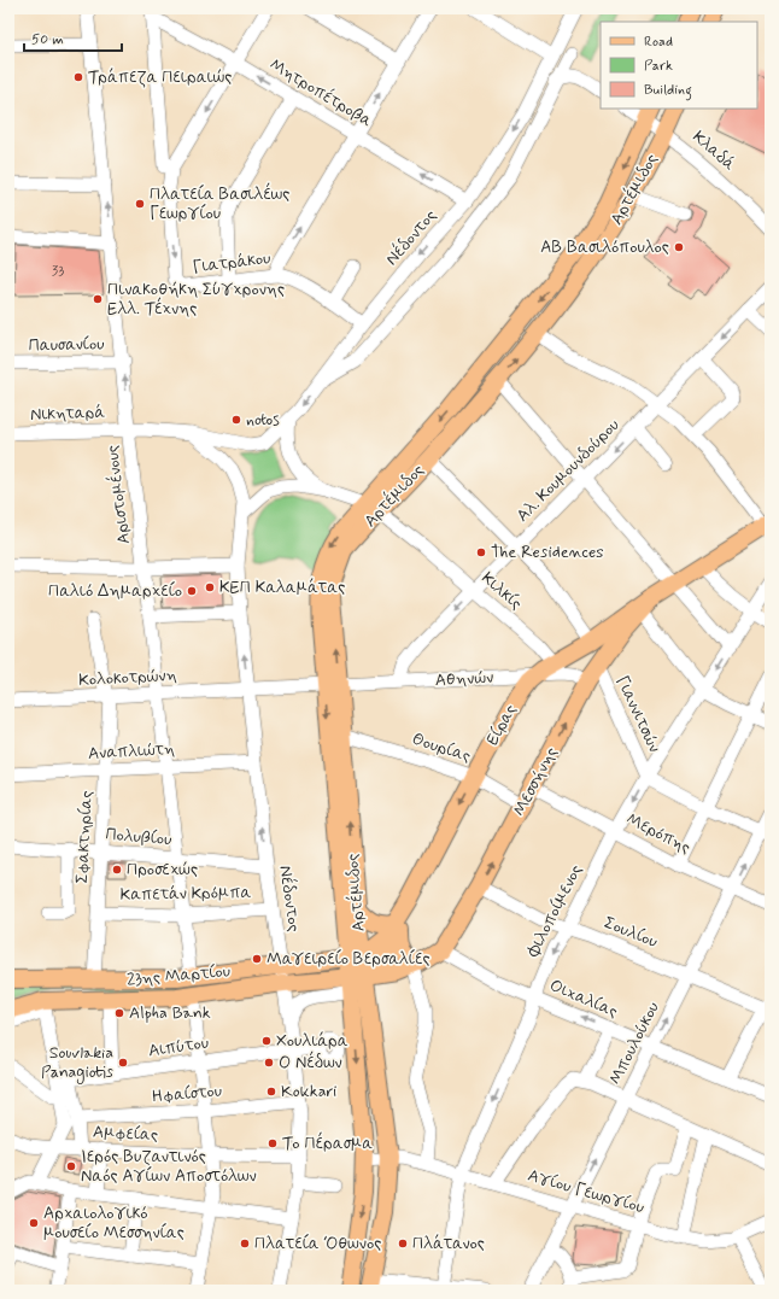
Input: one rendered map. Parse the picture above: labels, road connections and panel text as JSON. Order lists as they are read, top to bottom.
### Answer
{
  "streets": {
    "main road": [
      "Αρτέμιδος",
      "Είρας",
      "Μεσσήνης",
      "23ης Μαρτίου"
    ],
    "street": [
      "Μητροπέτροβα",
      "Κλαδά",
      "Νέδοντος",
      "Γιατράκου",
      "Παυσανίου",
      "Νικηταρά",
      "Αλ. Κουμουνδούρου",
      "Αριστομένους",
      "Κιλκίς",
      "Κολοκοτρώνη",
      "Αθηνών",
      "Γιαννιτσών",
      "Θουρίας",
      "Αναπλιώτη",
      "Μερόπης",
      "Σφακτηρίας",
      "Πολυβίου",
      "Καπετάν Κρόμπα",
      "Φιλοποίμενος",
      "Σουλίου",
      "Οιχαλίας",
      "Μπουλούκου",
      "Αιπύτου",
      "Ηφαίστου",
      "Αμφείας",
      "Αγίου Γεωργίου"
    ]
  },
  "crossings": [
    ["Μητροπέτροβα", "Νέδοντος"],
    ["Μητροπέτροβα", "Γιατράκου"],
    ["Κλαδά", "Αρτέμιδος"],
    ["Αρτέμιδος", "Κιλκίς"],
    ["Αρτέμιδος", "Κολοκοτρώνη"],
    ["Αρτέμιδος", "Αθηνών"],
    ["Αρτέμιδος", "Είρας"],
    ["Αρτέμιδος", "Θουρίας"],
    ["Αρτέμιδος", "Μεσσήνης"],
    ["Αρτέμιδος", "23ης Μαρτίου"],
    ["Αρτέμιδος", "Αγίου Γεωργίου"],
    ["Νέδοντος", "Γιατράκου"],
    ["Νέδοντος", "Νικηταρά"],
    ["Νέδοντος", "Κολοκοτρώνη"],
    ["Νέδοντος", "Αναπλιώτη"],
    ["Νέδοντος", "Πολυβίου"],
    ["Νέδοντος", "Καπετάν Κρόμπα"],
    ["Νέδοντος", "23ης Μαρτίου"],
    ["Νέδοντος", "Αιπύτου"],
    ["Νέδοντος", "Ηφαίστου"],
    ["Νέδοντος", "Αμφείας"],
    ["Παυσανίου", "Αριστομένους"],
    ["Νικηταρά", "Αριστομένους"],
    ["Αλ. Κουμουνδούρου", "Κιλκίς"],
    ["Αλ. Κουμουνδούρου", "Αθηνών"],
    ["Αριστομένους", "Κολοκοτρώνη"],
    ["Αριστομένους", "Αναπλιώτη"],
    ["Αριστομένους", "Πολυβίου"],
    ["Αριστομένους", "Καπετάν Κρόμπα"],
    ["Αριστομένους", "23ης Μαρτίου"],
    ["Κιλκίς", "Είρας"],
    ["Κολοκοτρώνη", "Αθηνών"],
    ["Κολοκοτρώνη", "Σφακτηρίας"],
    ["Αθηνών", "Είρας"],
    ["Αθηνών", "Μεσσήνης"],
    ["Γιαννιτσών", "Μεσσήνης"],
    ["Γιαννιτσών", "Φιλοποίμενος"],
    ["Είρας", "Θουρίας"],
    ["Είρας", "Μεσσήνης"],
    ["Είρας", "23ης Μαρτίου"],
    ["Θουρίας", "Μεσσήνης"],
    ["Αναπλιώτη", "Σφακτηρίας"],
    ["Μεσσήνης", "Μερόπης"],
    ["Μεσσήνης", "Σουλίου"],
    ["Μεσσήνης", "23ης Μαρτίου"],
    ["Μεσσήνης", "Οιχαλίας"],
    ["Μερόπης", "Φιλοποίμενος"],
    ["Μερόπης", "Μπουλούκου"],
    ["Σφακτηρίας", "Πολυβίου"],
    ["Σφακτηρίας", "Καπετάν Κρόμπα"],
    ["Σφακτηρίας", "23ης Μαρτίου"],
    ["Φιλοποίμενος", "Σουλίου"],
    ["Φιλοποίμενος", "Οιχαλίας"],
    ["Φιλοποίμενος", "Αγίου Γεωργίου"],
    ["Σουλίου", "Μπουλούκου"],
    ["Οιχαλίας", "Μπουλούκου"],
    ["Μπουλούκου", "Αγίου Γεωργίου"]
  ],
  "one_way": [
    "Μητροπέτροβα",
    "Αλ. Κουμουνδούρου",
    "Είρας",
    "Μεσσήνης"
  ],
  "places": [
    "Τράπεζα Πειραιώς",
    "Πλατεία Βασιλέως Γεωργίου",
    "ΑΒ Βασιλόπουλος",
    "Πινακοθήκη Σύγχρονης Ελλ. Τέχνης",
    "notos",
    "The Residences",
    "ΚΕΠ Καλαμάτας",
    "Παλιό Δημαρχείο",
    "Προσεχώς",
    "Μαγειρείο Βερσαλίες",
    "Alpha Bank",
    "Χουλιάρα",
    "Souvlakia Panagiotis",
    "Ο Νέδων",
    "Kokkari",
    "Το Πέρασμα",
    "Ιερός Βυζαντινός Ναός Αγίων Αποστόλων",
    "Αρχαιολογικό μουσείο Μεσσηνίας",
    "Πλατεία Όθωνος",
    "Πλάτανος"
  ],
  "house_numbers": ["33"],
  "legend": ["Road", "Park", "Building"],
  "scale_bar": "50 m"
}
